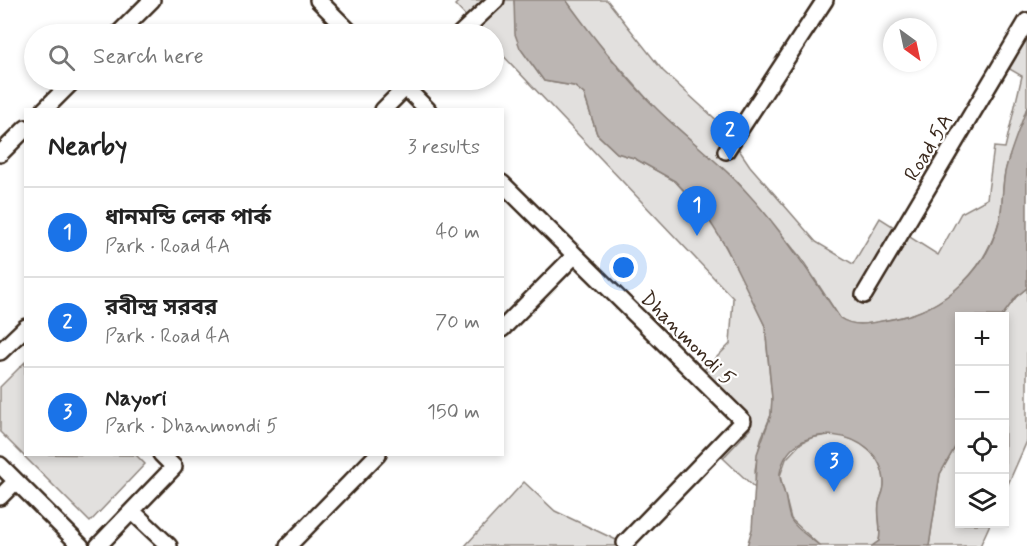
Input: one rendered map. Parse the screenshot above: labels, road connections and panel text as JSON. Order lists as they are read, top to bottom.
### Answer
{
  "streets": {
    "street": ["Road 5A", "Dhanmondi 5"]
  },
  "north": "bottom right",
  "page": {
    "search": "Search here",
    "heading": ["Nearby", "3 results"],
    "pins": ["2", "1", "3"],
    "list": [
      {
        "mark": "1",
        "name": "ধানমন্ডি লেক পার্ক",
        "note": "Park · Road 4A",
        "value": "40 m"
      },
      {
        "mark": "2",
        "name": "রবীন্দ্র সরবর",
        "note": "Park · Road 4A",
        "value": "70 m"
      },
      {
        "mark": "3",
        "name": "Nayori",
        "note": "Park · Dhanmondi 5",
        "value": "150 m"
      }
    ],
    "map_buttons": ["+", "−"]
  }
}
